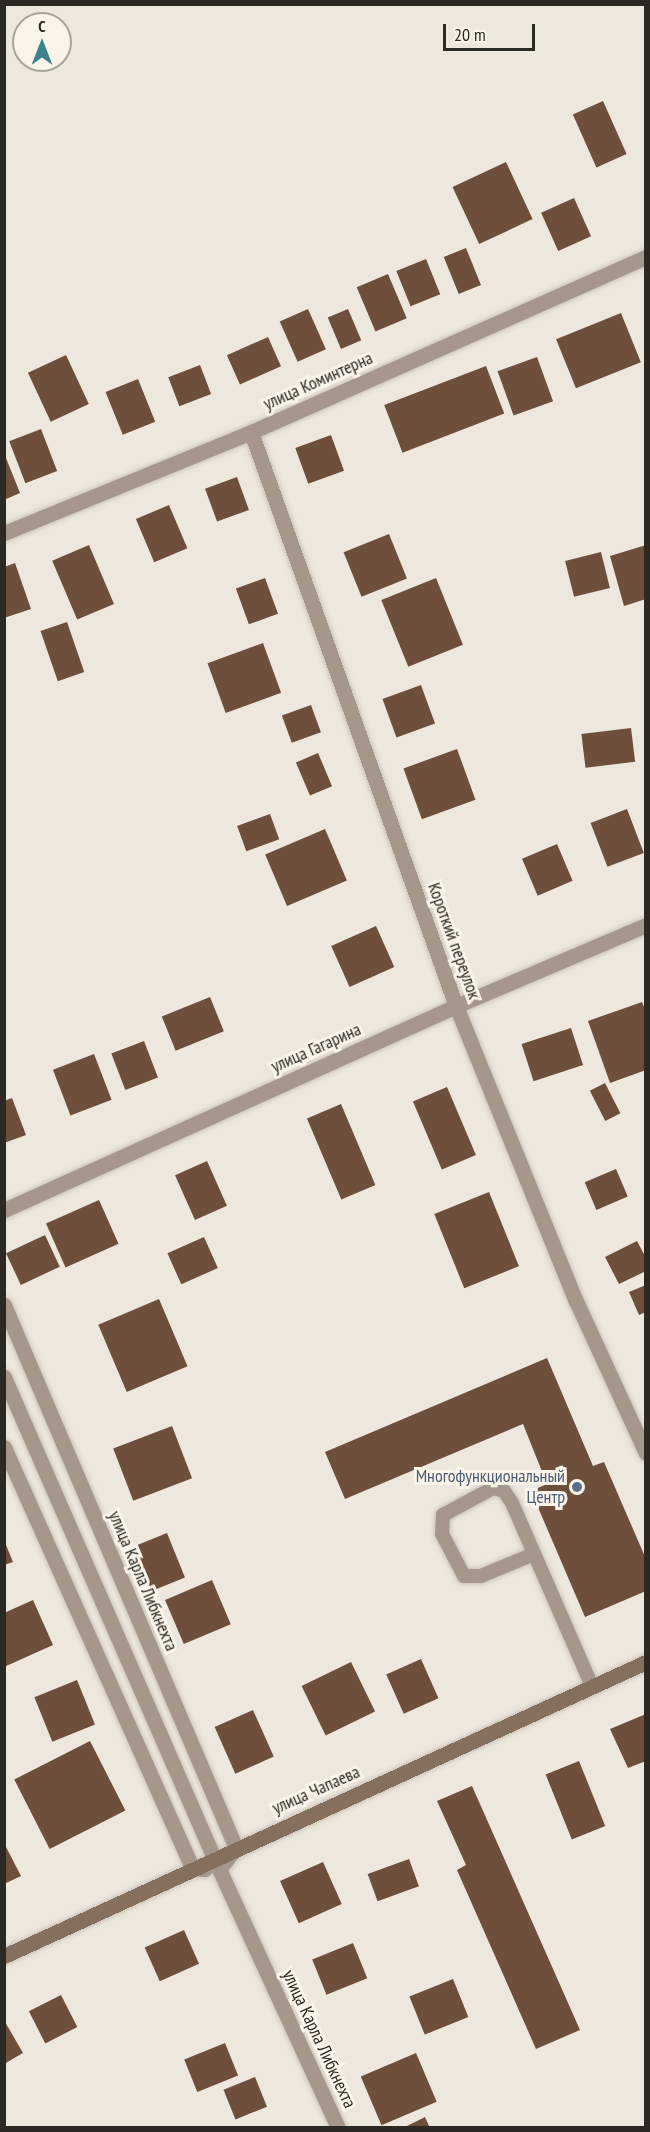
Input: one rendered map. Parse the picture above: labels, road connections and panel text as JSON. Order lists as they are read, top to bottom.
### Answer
{
  "streets": {
    "main road": ["улица Чапаева"],
    "street": [
      "улица Коминтерна",
      "Короткий переулок",
      "улица Гагарина",
      "улица Карла Либкнехта"
    ]
  },
  "crossings": [
    ["улица Коминтерна", "Короткий переулок"],
    ["Короткий переулок", "улица Гагарина"],
    ["улица Карла Либкнехта", "улица Чапаева"]
  ],
  "places": ["Многофункциональный Центр"],
  "scale_bar": "20 m",
  "north": "top"
}
